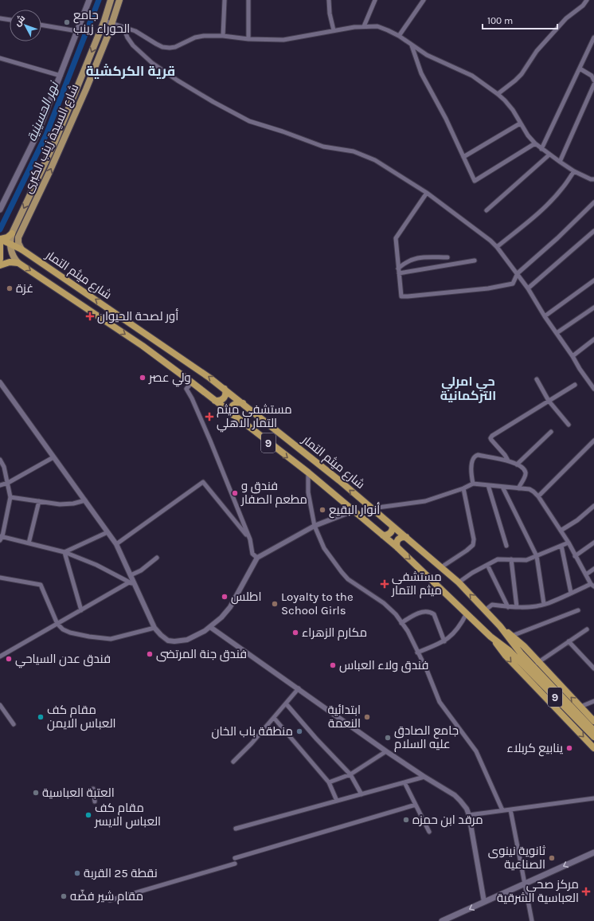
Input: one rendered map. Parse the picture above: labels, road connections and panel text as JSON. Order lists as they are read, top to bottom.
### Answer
{
  "streets": {
    "highway": ["شارع ميثم التمار", "9"],
    "main road": ["شارع السيدة زينب الكبرى"]
  },
  "crossings": [
    ["شارع السيدة زينب الكبرى", "شارع ميثم التمار"],
    ["شارع ميثم التمار", "9"]
  ],
  "districts": ["قرية الكركشية", "حي امرلي التركمانية"],
  "water": ["نهر الحسينية"],
  "places": {
    "other": [
      "جامع الحوراء زينب",
      "غزة",
      "ولي عصر",
      "فندق و مطعم الصفار",
      "أنوار البقيع",
      "اطلس",
      "Loyalty to the School Girls",
      "مكارم الزهراء",
      "فندق جنة المرتضى",
      "فندق عدن السياحي",
      "فندق ولاء العباس",
      "مقام كف العباس الايمن",
      "ابتدائية النعمة",
      "منطقة باب الخان",
      "جامع الصادق عليه السلام",
      "ينابيع كربلاء",
      "العتبة العباسية",
      "مقام كف العباس الايسر",
      "مرقد ابن حمزه",
      "ثانوية نينوى الصناعية",
      "نقطة 25 القربة",
      "مقام شير فضّه"
    ],
    "health": [
      "أور لصحة الحيوان",
      "مستشفى ميثم التمار الاهلي",
      "مستشفى ميثم التمار",
      "مركز صحي العباسية الشرقية"
    ]
  },
  "scale_bar": "100 m",
  "north": "top left"
}
